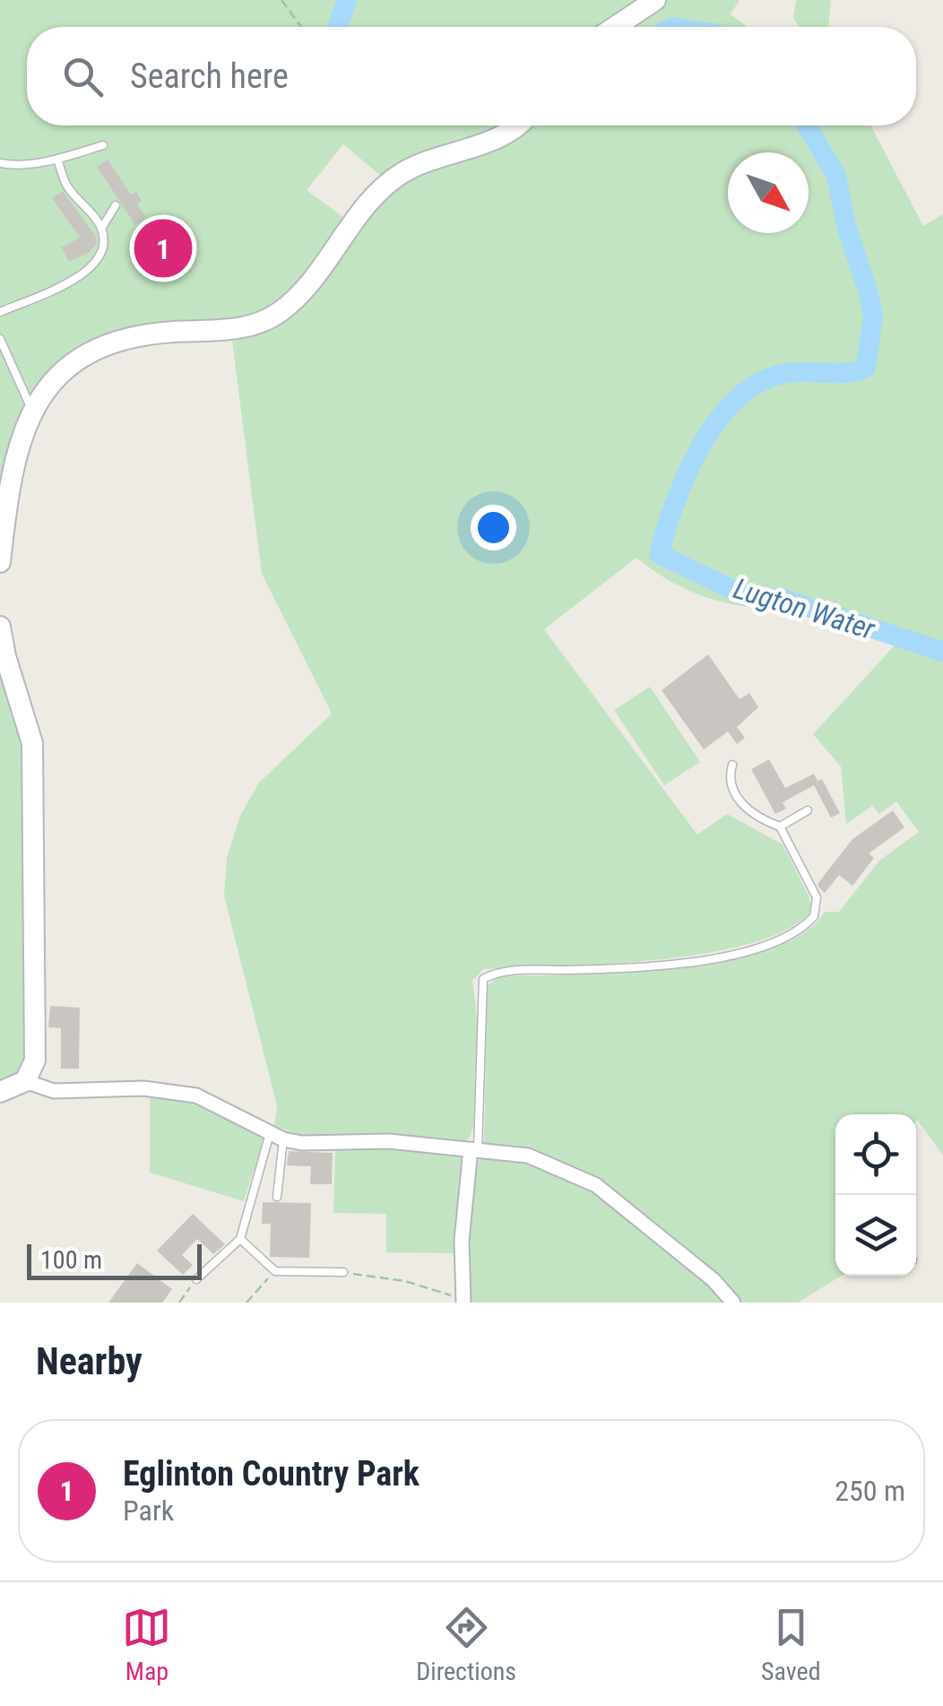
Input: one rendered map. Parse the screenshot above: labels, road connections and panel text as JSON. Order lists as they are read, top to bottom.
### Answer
{
  "water": ["Lugton Water"],
  "scale_bar": "100 m",
  "north": "bottom right",
  "page": {
    "search": "Search here",
    "pins": "1",
    "scale": "100 m",
    "heading": "Nearby",
    "list": [
      {
        "mark": "1",
        "name": "Eglinton Country Park",
        "note": "Park",
        "value": "250 m"
      }
    ],
    "nav": ["Map", "Directions", "Saved"]
  }
}
